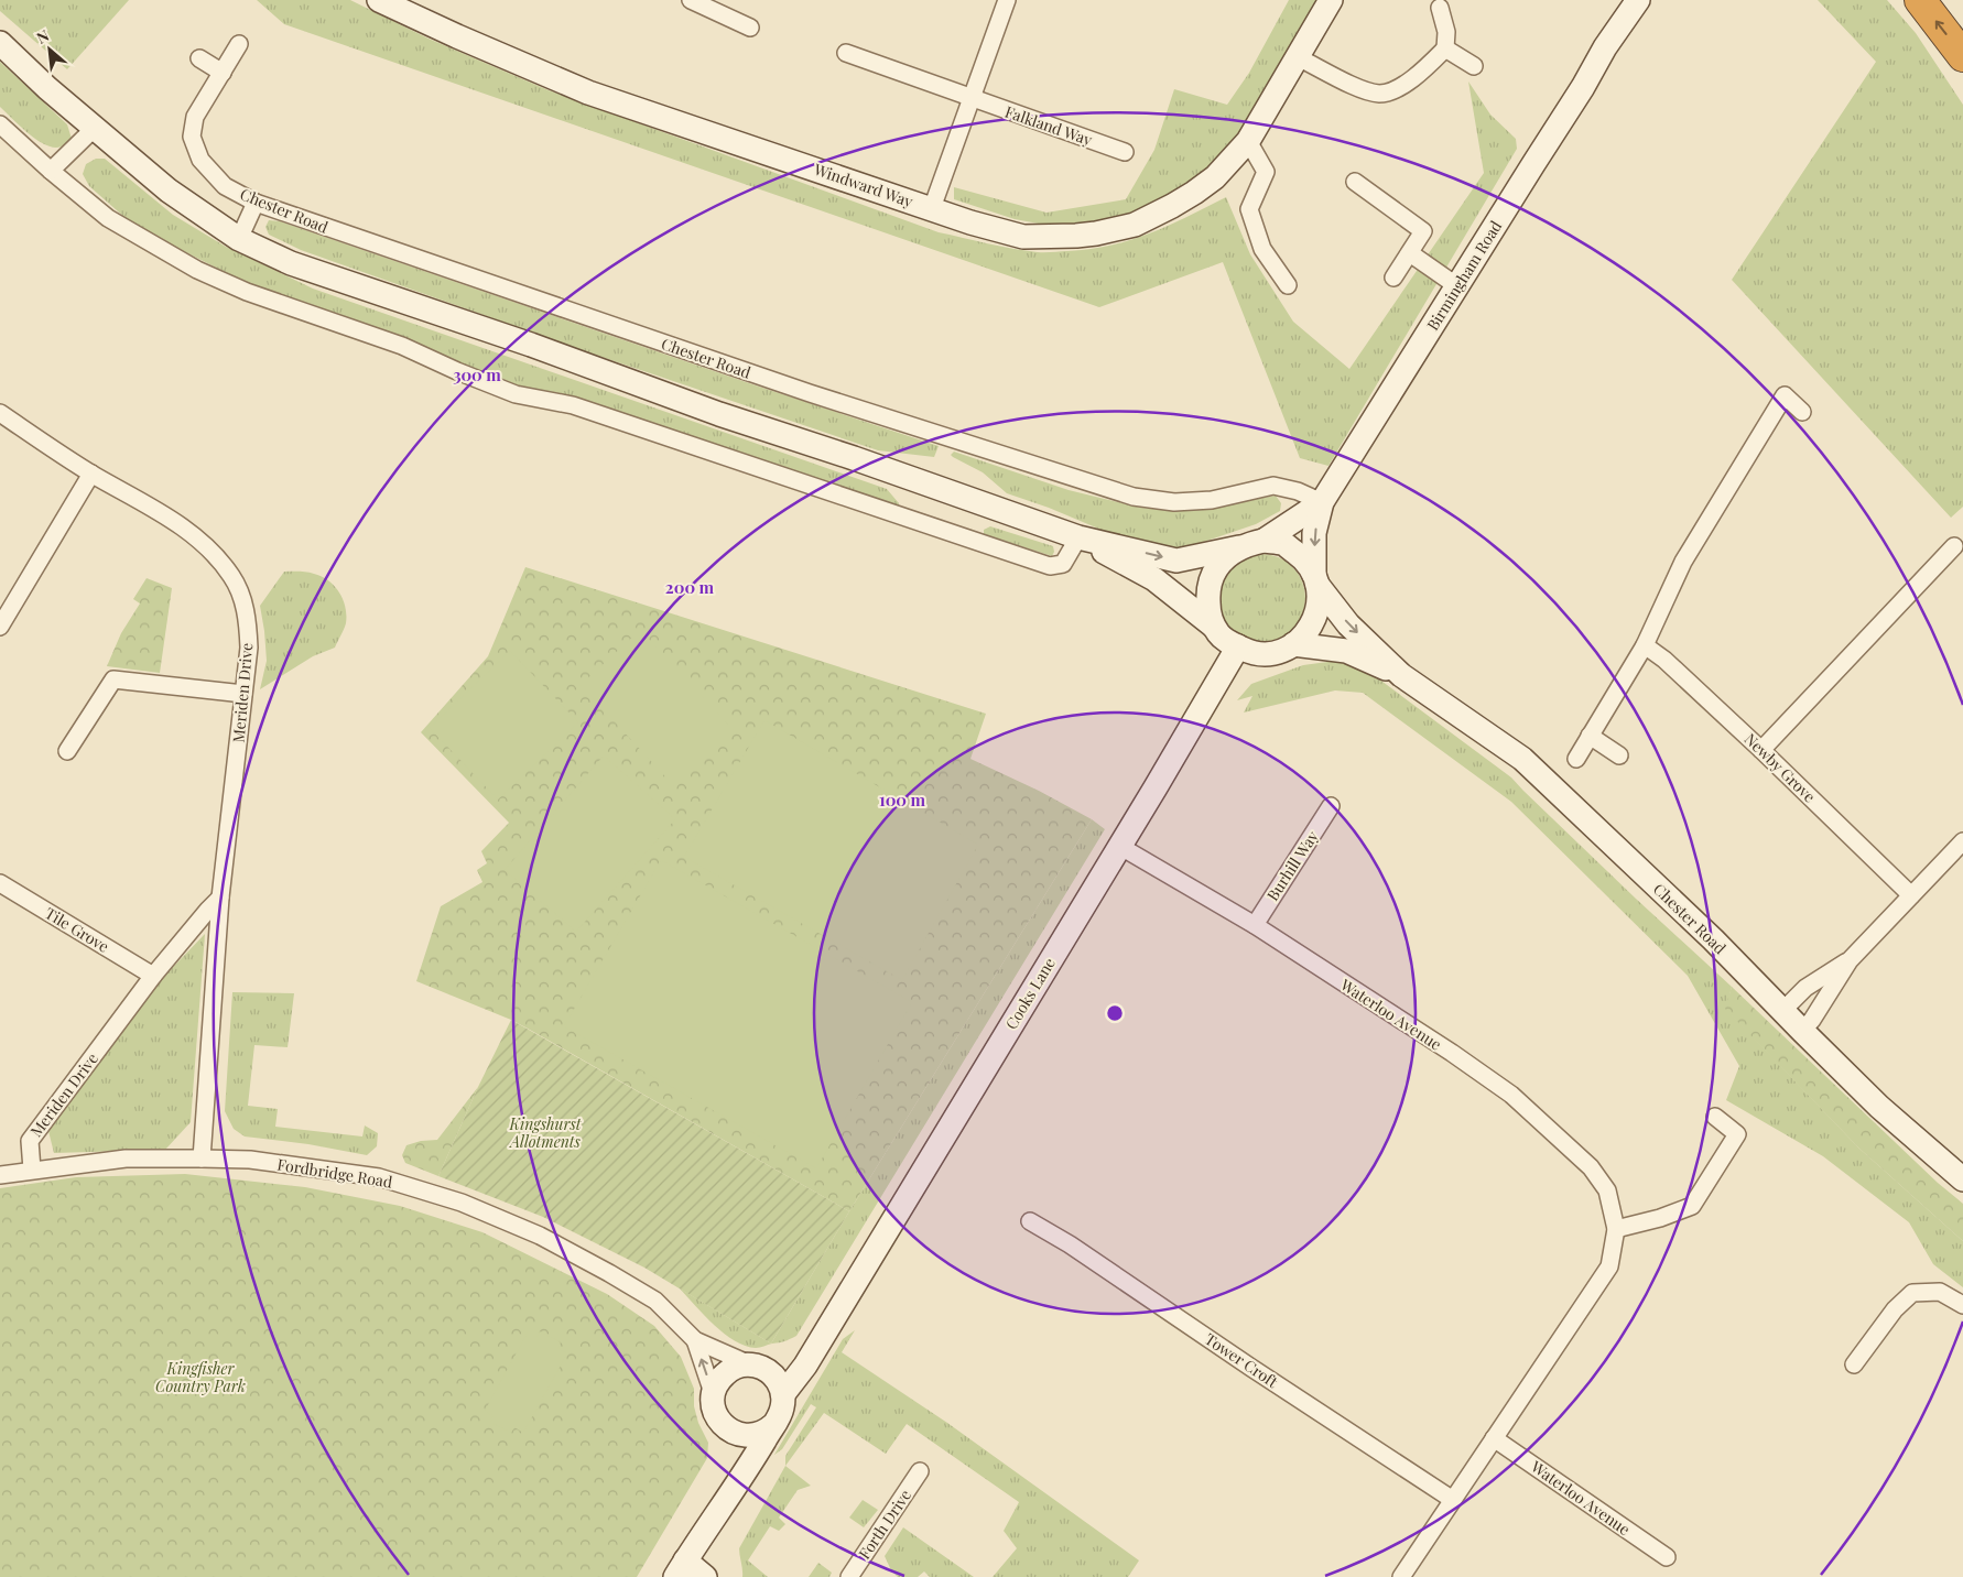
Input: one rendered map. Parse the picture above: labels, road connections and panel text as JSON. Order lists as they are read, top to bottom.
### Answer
{
  "streets": {
    "main road": [
      "Windward Way",
      "Chester Road",
      "Birmingham Road",
      "Cooks Lane"
    ],
    "street": [
      "Falkland Way",
      "Meriden Drive",
      "Newby Grove",
      "Burhill Way",
      "Tile Grove",
      "Waterloo Avenue",
      "Fordbridge Road",
      "Tower Croft",
      "Forth Drive"
    ]
  },
  "crossings": [
    ["Chester Road", "Birmingham Road"],
    ["Chester Road", "Cooks Lane"],
    ["Birmingham Road", "Cooks Lane"],
    ["Meriden Drive", "Tile Grove"],
    ["Meriden Drive", "Fordbridge Road"],
    ["Burhill Way", "Waterloo Avenue"],
    ["Cooks Lane", "Waterloo Avenue"],
    ["Cooks Lane", "Fordbridge Road"],
    ["Waterloo Avenue", "Tower Croft"]
  ],
  "parks": ["Kingshurst Allotments", "Kingfisher Country Park"],
  "north": "top left",
  "rings": ["300 m", "200 m", "100 m"]
}
